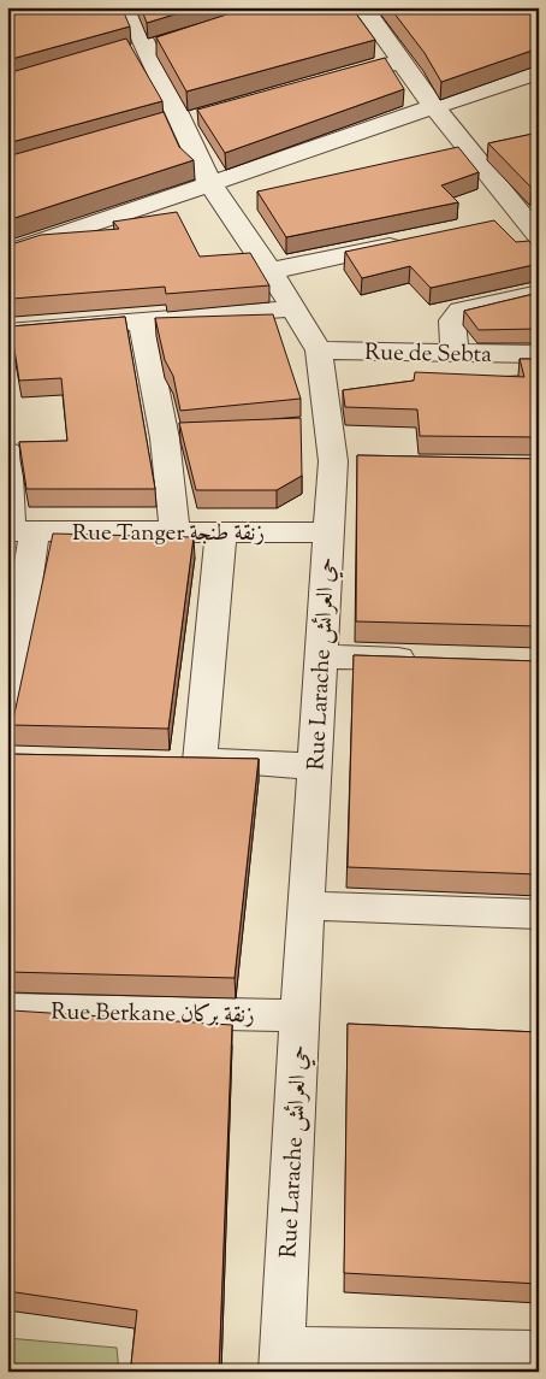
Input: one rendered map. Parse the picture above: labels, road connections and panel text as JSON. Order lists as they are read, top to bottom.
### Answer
{
  "streets": {
    "street": [
      "Rue de Sebta",
      "Rue Tanger زنقة طنجة",
      "Rue Larache حي العرائش",
      "Rue Berkane زنقة بركان"
    ]
  },
  "crossings": [
    ["Rue de Sebta", "Rue Larache حي العرائش"],
    ["Rue Tanger زنقة طنجة", "Rue Larache حي العرائش"],
    ["Rue Larache حي العرائش", "Rue Berkane زنقة بركان"]
  ]
}
